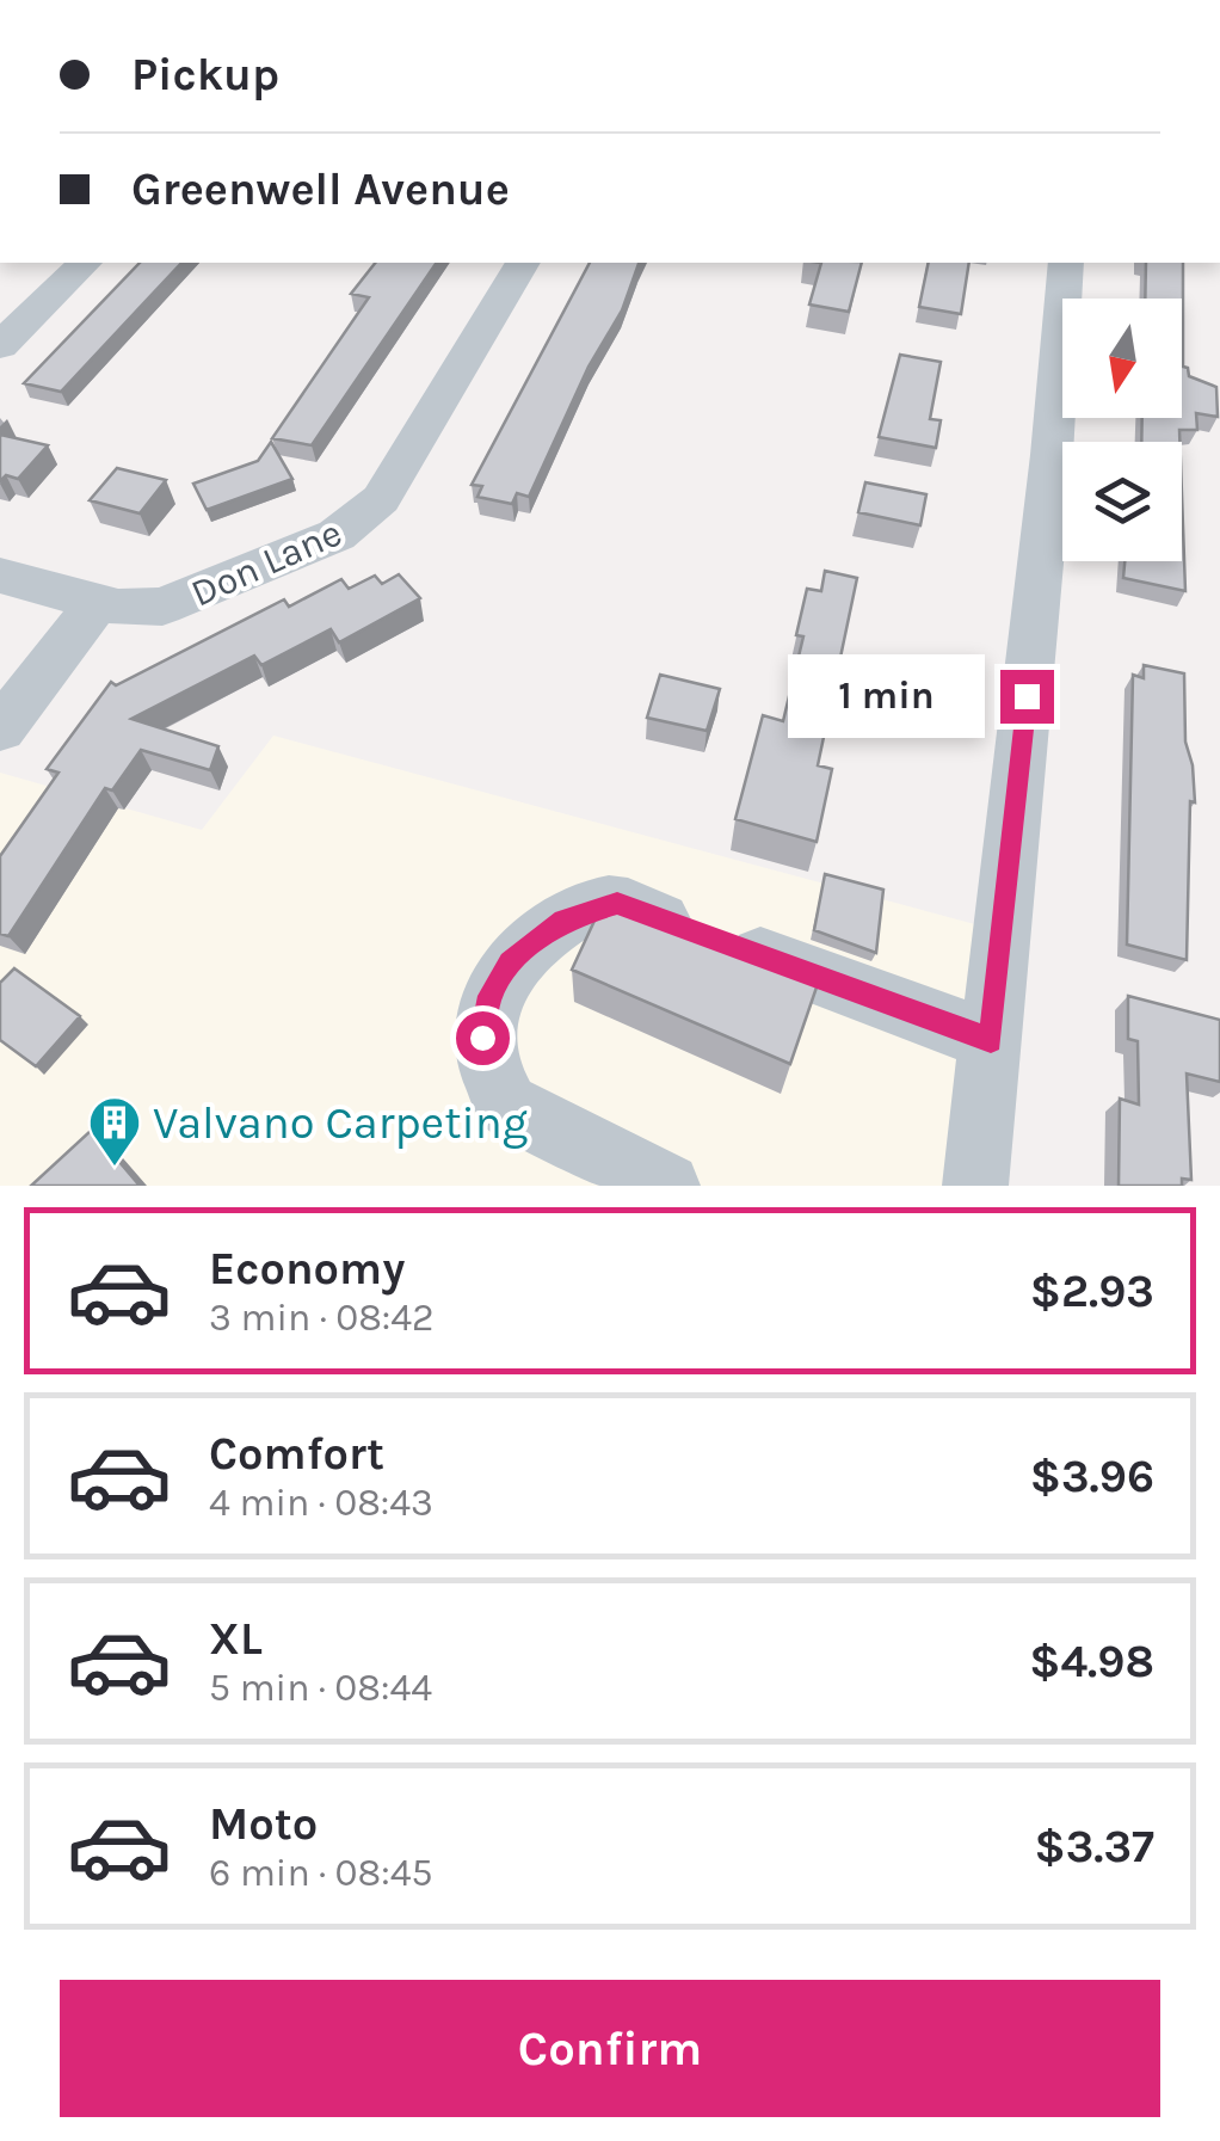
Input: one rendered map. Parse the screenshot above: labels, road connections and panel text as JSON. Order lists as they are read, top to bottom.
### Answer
{
  "streets": {
    "street": ["Don Lane"]
  },
  "places": {
    "building": ["Valvano Carpeting"]
  },
  "north": "bottom",
  "page": {
    "banner": ["Pickup", "Greenwell Avenue"],
    "bubble": "1 min",
    "list": [
      {
        "name": "Economy",
        "note": "3 min · 08:42",
        "value": "$2.93"
      },
      {
        "name": "Comfort",
        "note": "4 min · 08:43",
        "value": "$3.96"
      },
      {
        "name": "XL",
        "note": "5 min · 08:44",
        "value": "$4.98"
      },
      {
        "name": "Moto",
        "note": "6 min · 08:45",
        "value": "$3.37"
      }
    ],
    "buttons": "Confirm"
  }
}
